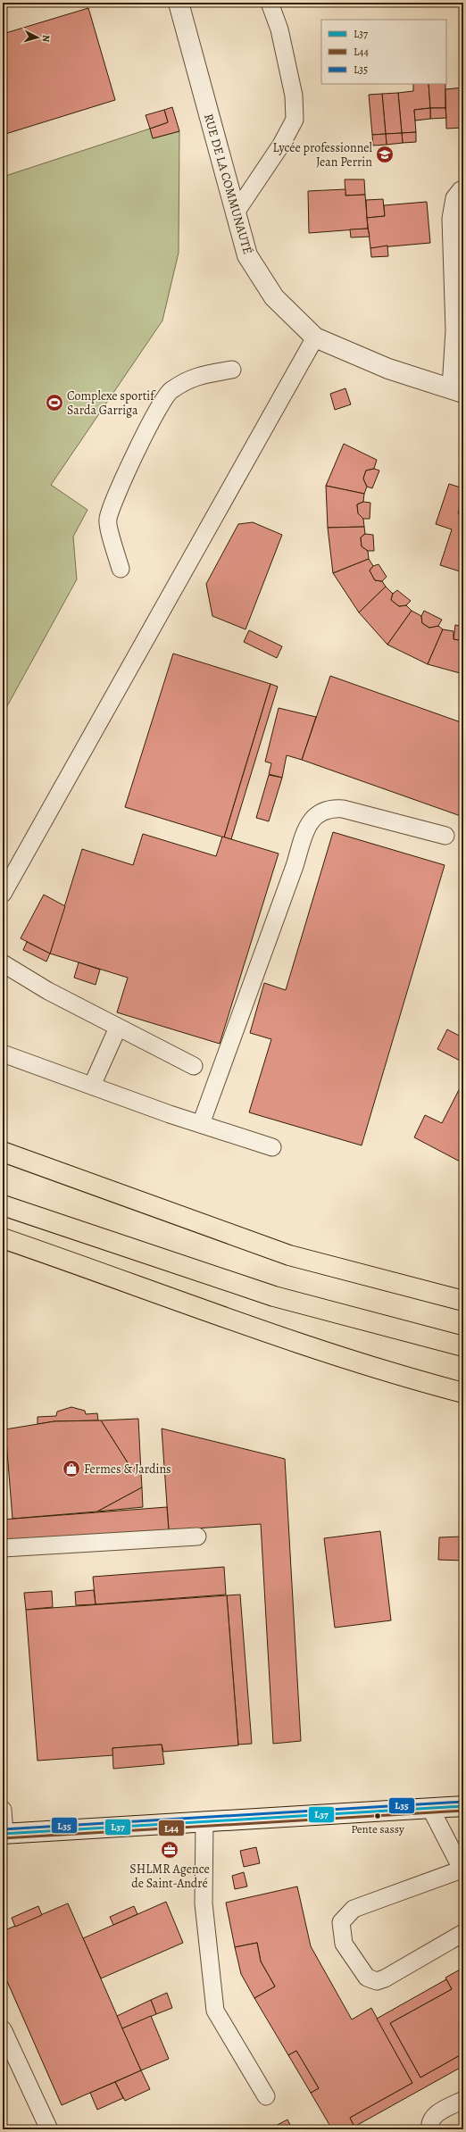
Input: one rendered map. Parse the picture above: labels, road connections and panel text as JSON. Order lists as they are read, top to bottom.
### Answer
{
  "streets": {
    "street": ["RUE DE LA COMMUNAUTÉ"]
  },
  "places": {
    "school or university": ["Lycée professionnel Jean Perrin"],
    "sports": ["Complexe sportif Sarda Garriga"],
    "shop": ["Fermes & Jardins"],
    "other": ["Pente sassy"],
    "office": ["SHLMR Agence de Saint-André"]
  },
  "lines": ["transit line L35", "transit line L37", "transit line L44"],
  "legend": ["L37", "L44", "L35"],
  "north": "right"
}
